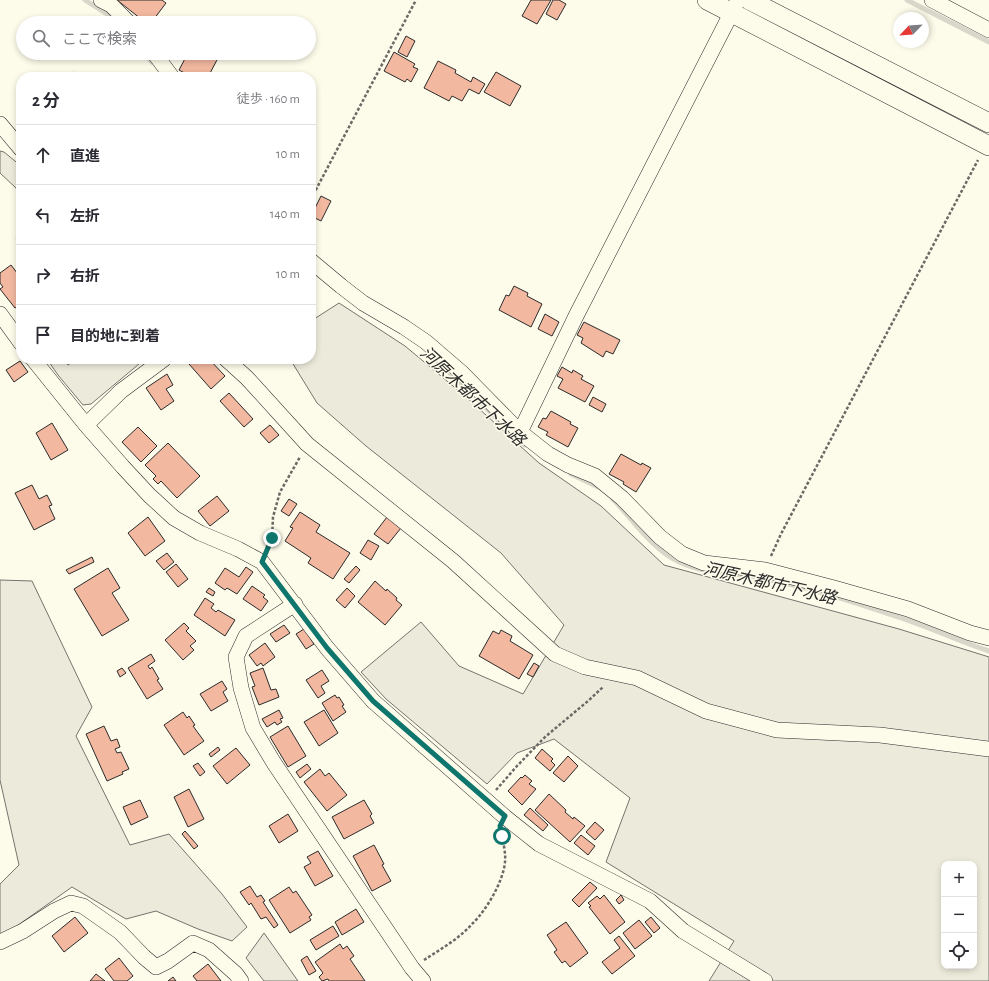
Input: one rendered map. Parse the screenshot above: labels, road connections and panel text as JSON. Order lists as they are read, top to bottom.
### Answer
{
  "water": ["河原木都市下水路"],
  "north": "bottom left",
  "page": {
    "search": "ここで検索",
    "heading": ["2 分", "徒歩 · 160 m"],
    "list": [
      ["直進", "10 m"],
      ["左折", "140 m"],
      ["右折", "10 m"],
      "目的地に到着"
    ],
    "map_buttons": ["+", "−"]
  }
}
